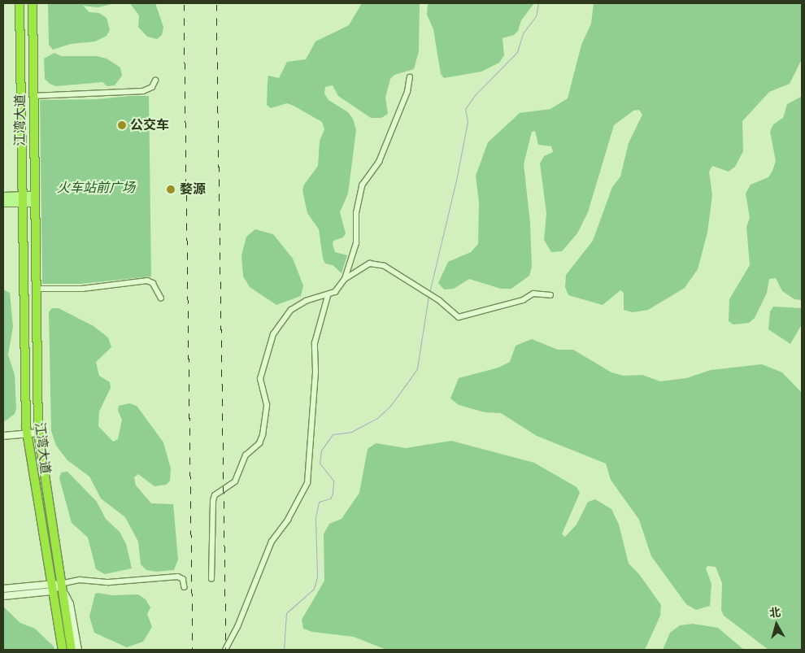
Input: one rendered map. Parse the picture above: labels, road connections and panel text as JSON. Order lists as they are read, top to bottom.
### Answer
{
  "streets": {
    "highway": ["江湾大道"]
  },
  "parks": ["火车站前广场"],
  "places": ["公交车", "婺源"],
  "north": "top"
}
